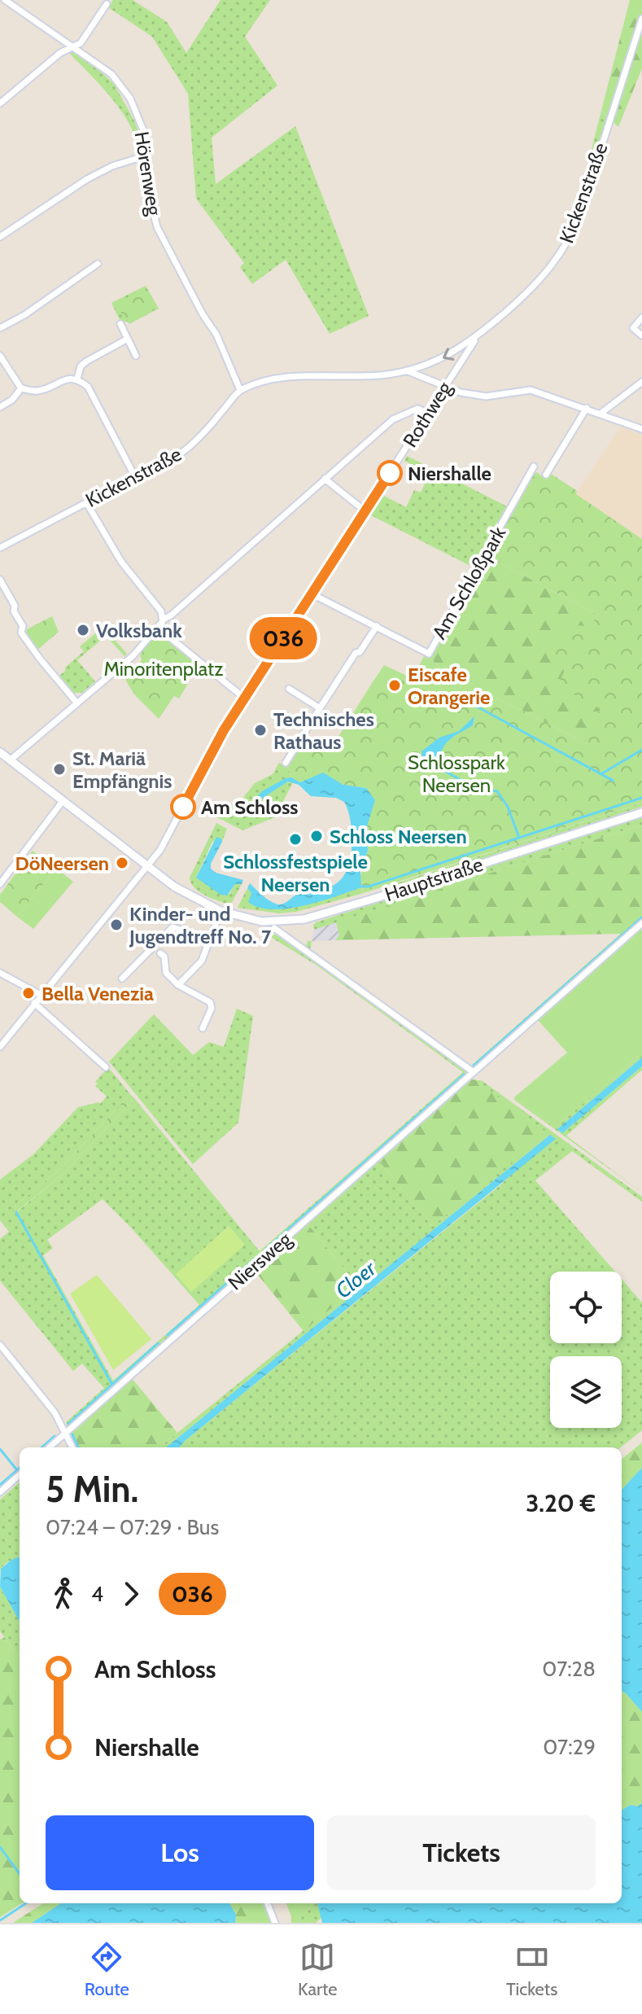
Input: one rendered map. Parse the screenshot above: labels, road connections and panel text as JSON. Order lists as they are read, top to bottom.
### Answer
{
  "streets": {
    "street": [
      "Hörenweg",
      "Kickenstraße",
      "Rothweg",
      "Am Schloßpark",
      "Hauptstraße",
      "Niersweg"
    ]
  },
  "crossings": [
    ["Hörenweg", "Kickenstraße"],
    ["Kickenstraße", "Rothweg"],
    ["Rothweg", "Am Schloßpark"],
    ["Rothweg", "Hauptstraße"]
  ],
  "water": ["Cloer"],
  "parks": ["Minoritenplatz", "Schlosspark Neersen"],
  "places": [
    "Niershalle",
    "Volksbank",
    "Eiscafe Orangerie",
    "Technisches Rathaus",
    "St. Mariä Empfängnis",
    "Am Schloss",
    "Schloss Neersen",
    "Schlossfestspiele Neersen",
    "DöNeersen",
    "Kinder- und Jugendtreff No. 7",
    "Bella Venezia"
  ],
  "lines": ["bus line 036"],
  "page": {
    "on_map": "036",
    "heading": ["5 Min.", "07:24 – 07:29 · Bus", "3.20 €"],
    "legs": ["4", "036"],
    "list": [
      {
        "name": "Am Schloss",
        "value": "07:28"
      },
      {
        "name": "Niershalle",
        "value": "07:29"
      }
    ],
    "buttons": ["Los", "Tickets"],
    "tabs": ["Route", "Karte", "Tickets"]
  }
}
